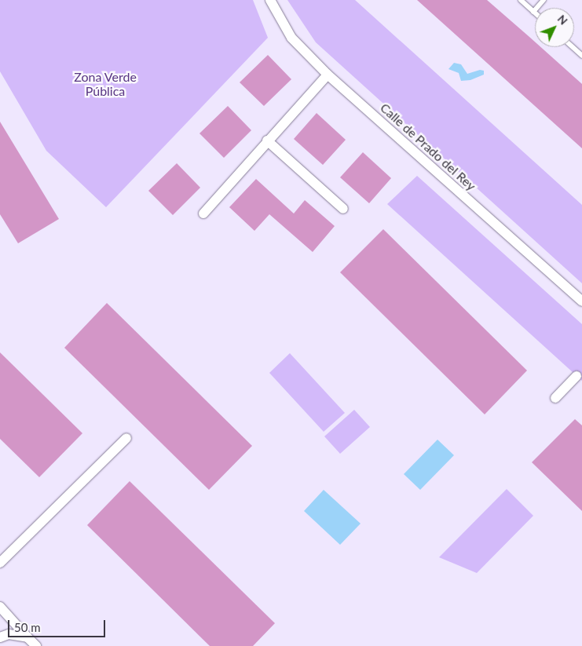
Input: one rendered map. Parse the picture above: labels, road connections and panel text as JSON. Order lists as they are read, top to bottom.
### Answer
{
  "streets": {
    "street": ["Calle de Prado del Rey"]
  },
  "parks": ["Zona Verde Pública"],
  "scale_bar": "50 m",
  "north": "top right"
}
